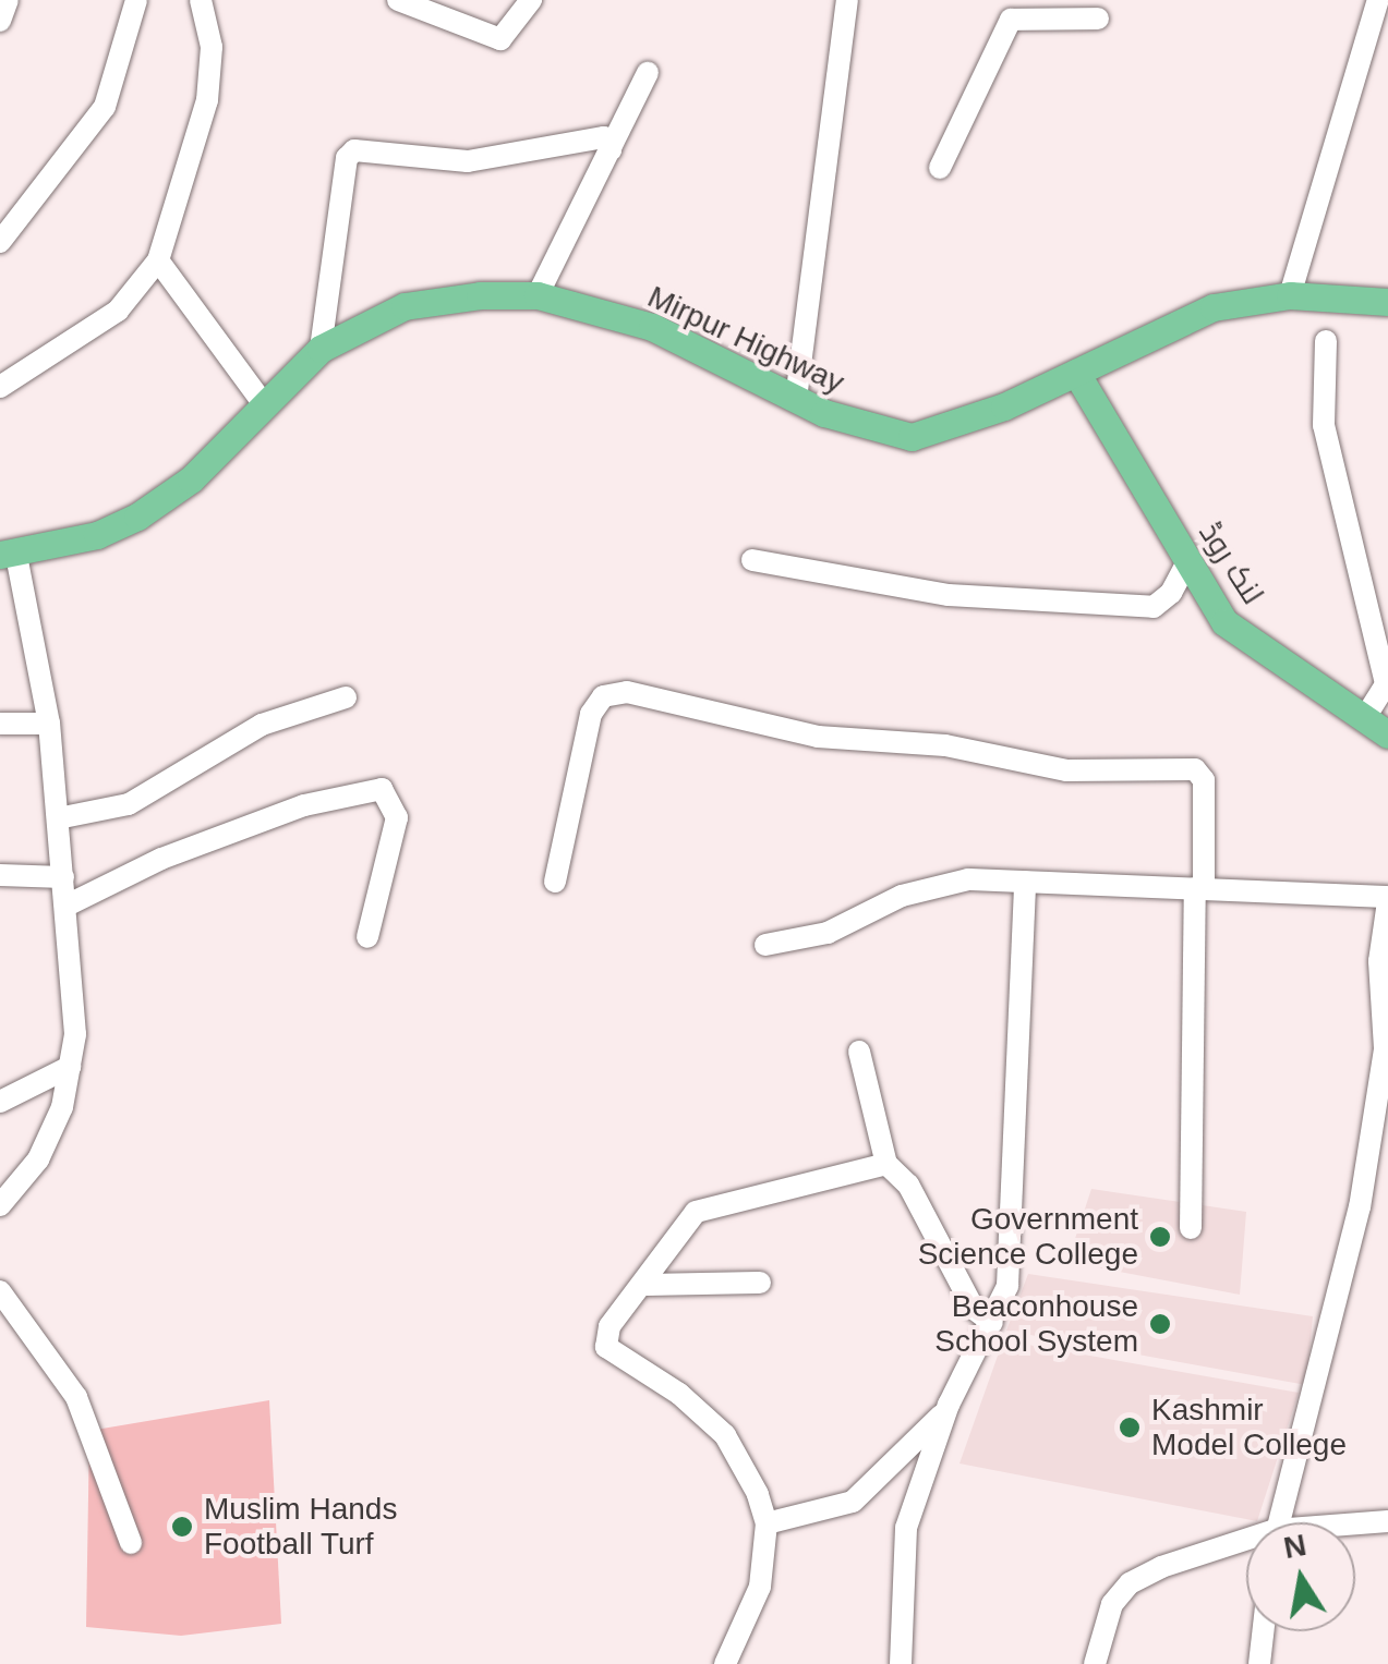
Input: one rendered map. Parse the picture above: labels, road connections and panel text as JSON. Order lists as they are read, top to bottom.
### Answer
{
  "streets": {
    "main road": ["Mirpur Highway", "لنک روڈ"]
  },
  "crossings": [
    ["Mirpur Highway", "لنک روڈ"]
  ],
  "places": [
    "Government Science College",
    "Beaconhouse School System",
    "Kashmir Model College",
    "Muslim Hands Football Turf"
  ],
  "north": "top"
}
